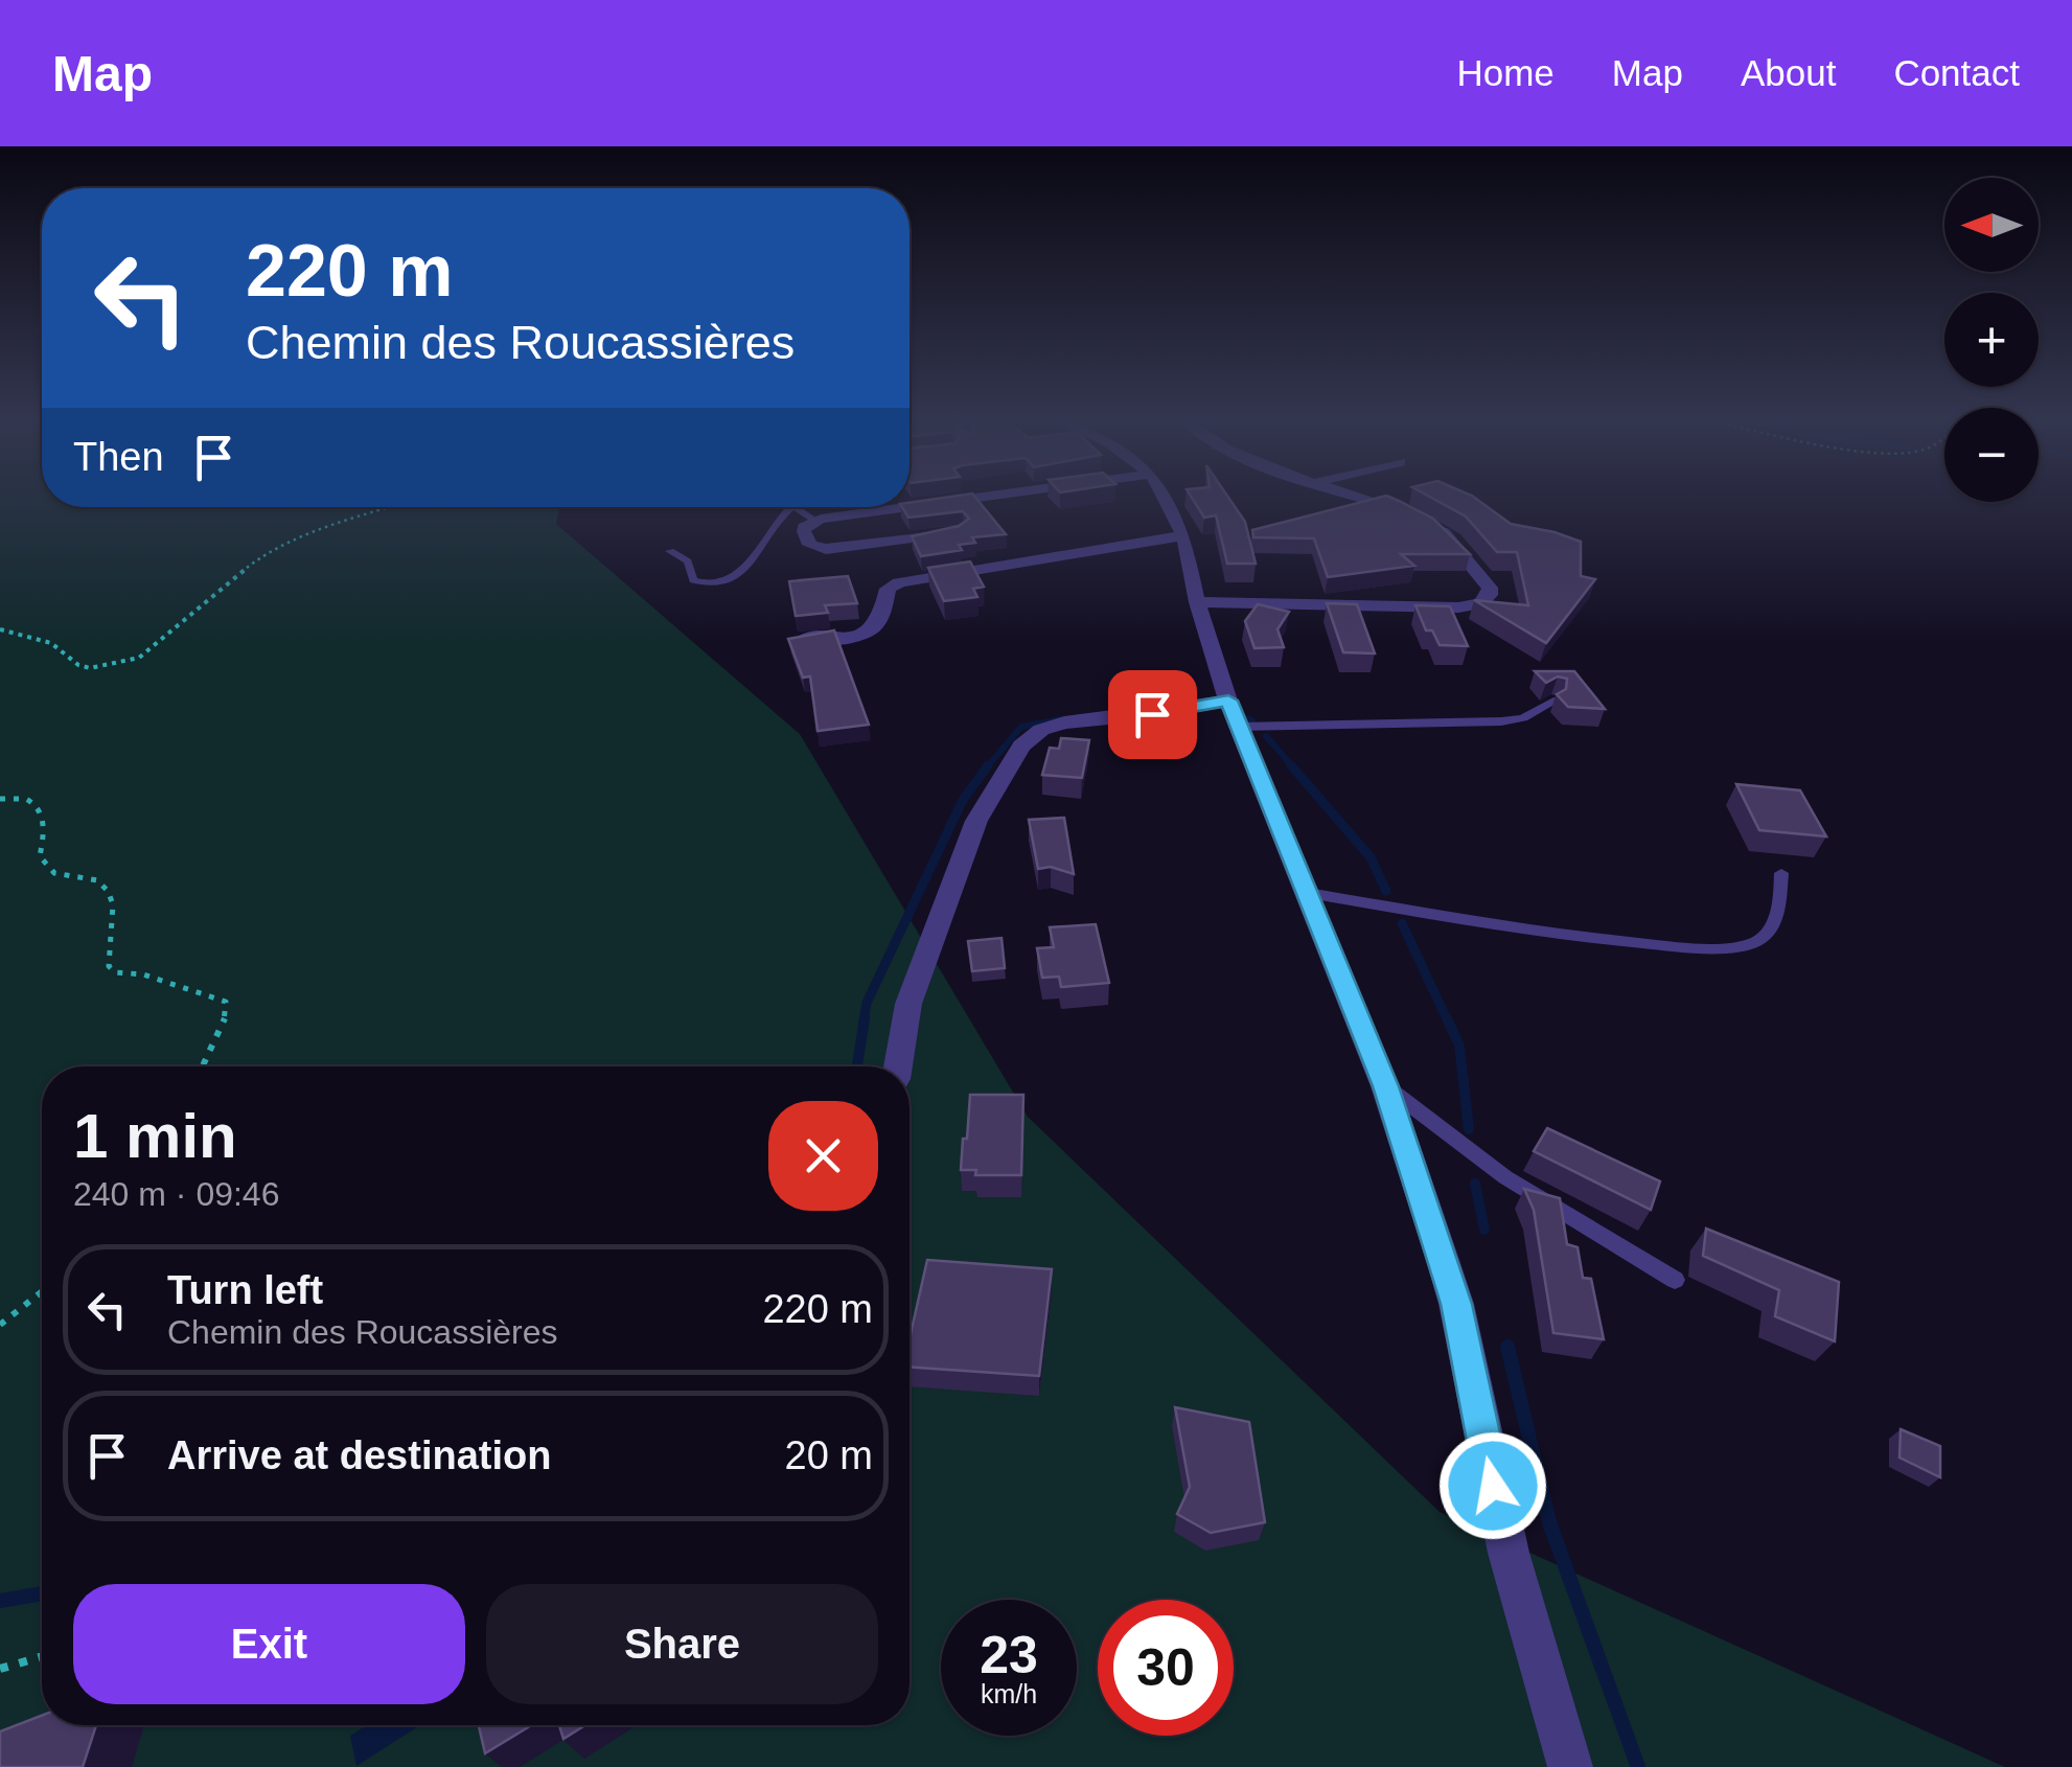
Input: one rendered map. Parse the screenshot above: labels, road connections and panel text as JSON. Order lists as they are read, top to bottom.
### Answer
{
  "north": "left",
  "page": {
    "header": "Map",
    "nav": [
      "Home",
      "Map",
      "About",
      "Contact"
    ],
    "map_buttons": ["+", "−"],
    "turn": ["220 m", "Chemin des Roucassières"],
    "then": "Then",
    "heading": ["1 min", "240 m · 09:46"],
    "list": [
      {
        "name": "Turn left",
        "note": "Chemin des Roucassières",
        "value": "220 m"
      },
      {
        "name": "Arrive at destination",
        "value": "20 m"
      }
    ],
    "buttons": ["Exit", "Share"],
    "speed": "23 km/h",
    "limit": "30"
  }
}
